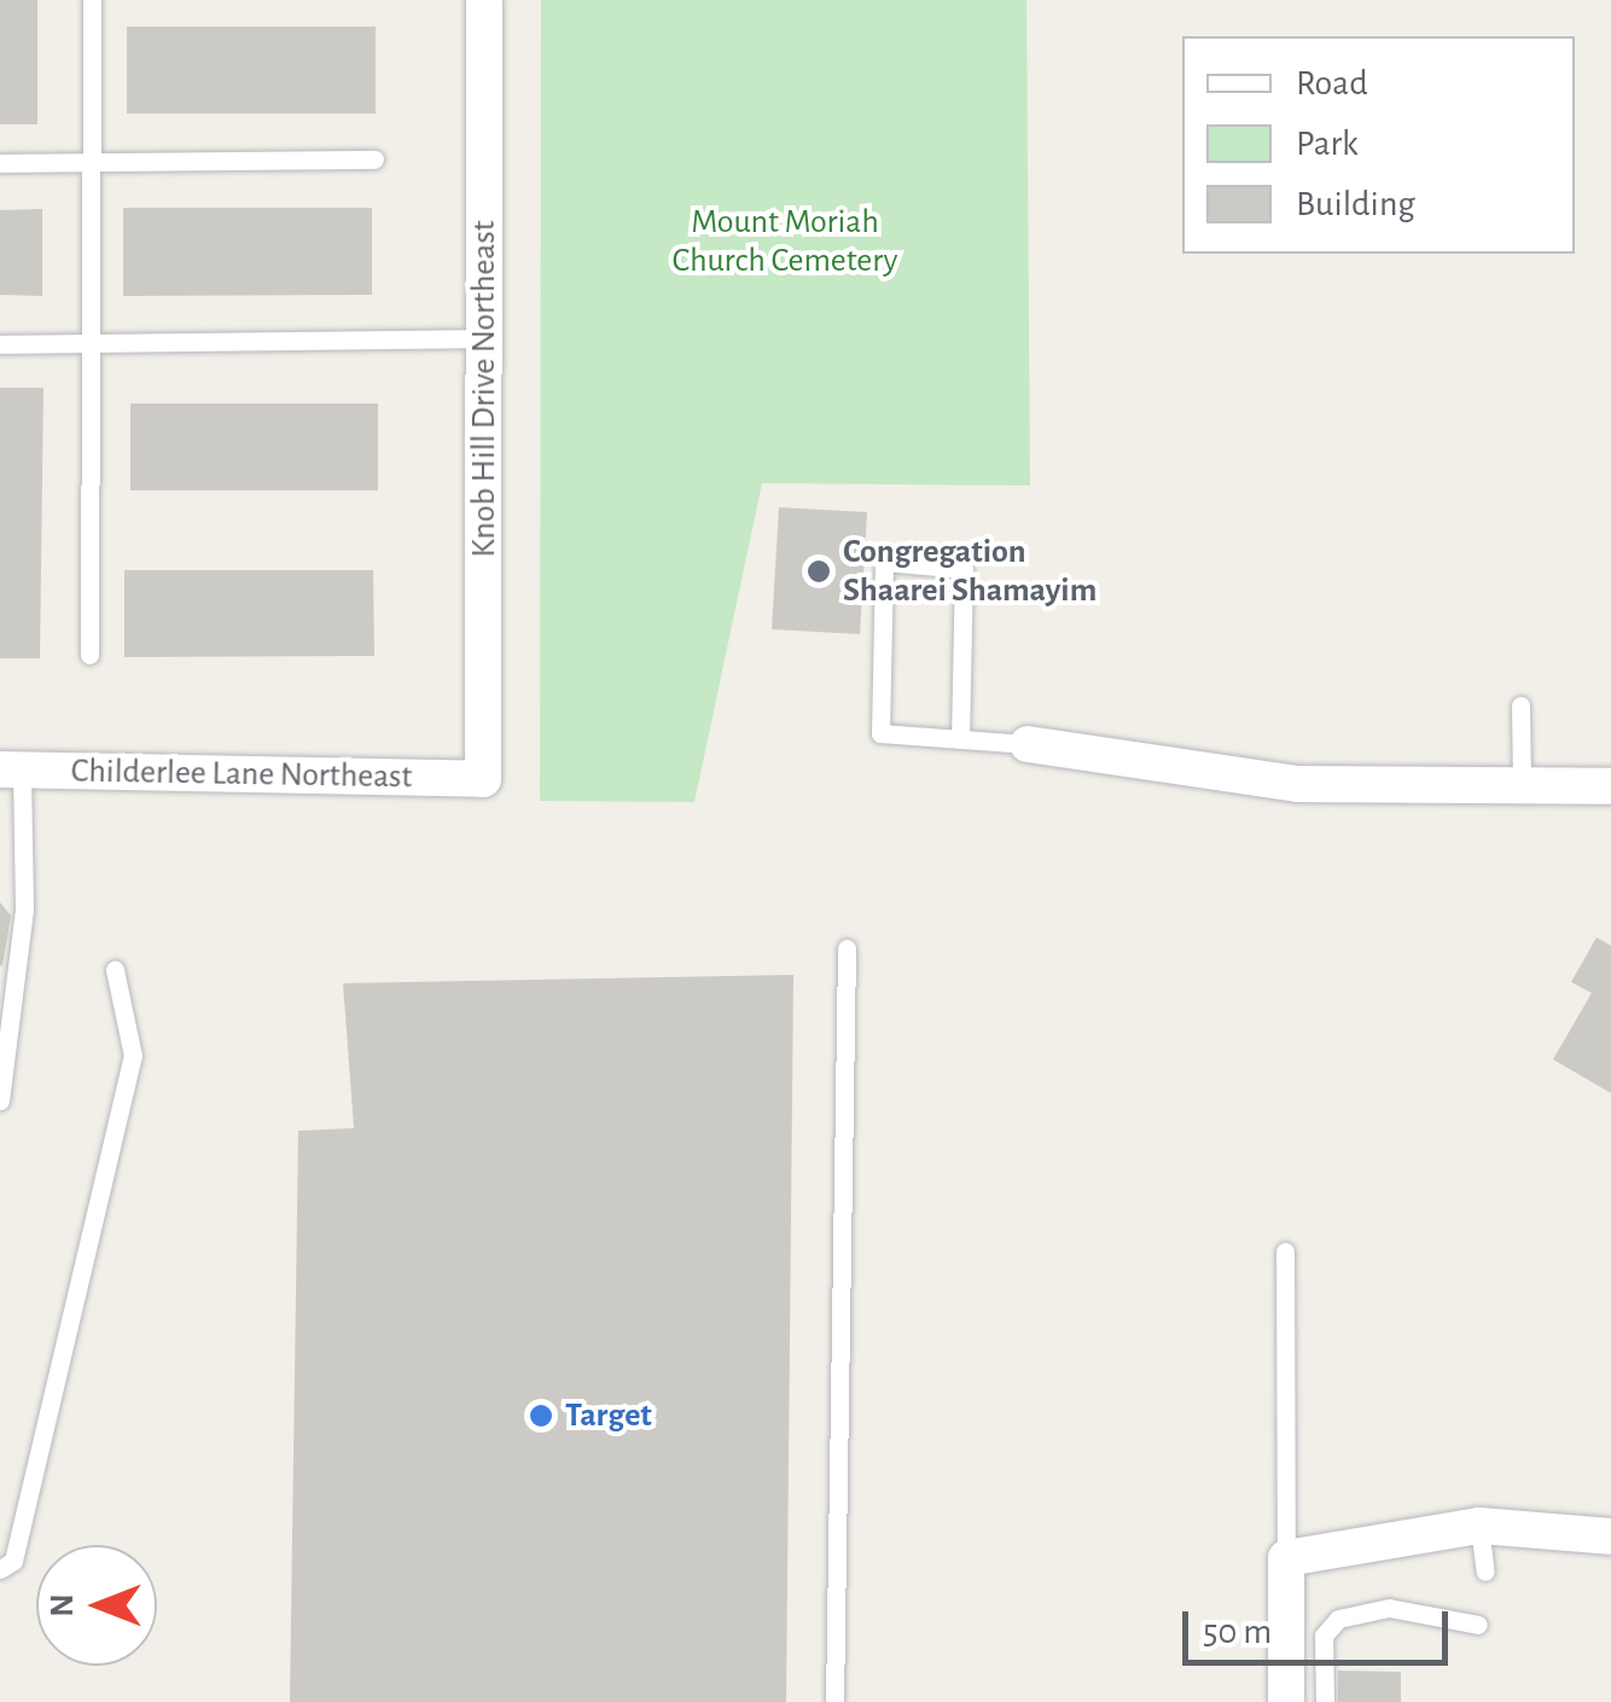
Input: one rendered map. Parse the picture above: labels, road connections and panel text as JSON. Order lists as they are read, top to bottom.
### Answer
{
  "streets": {
    "street": ["Knob Hill Drive Northeast", "Childerlee Lane Northeast"]
  },
  "crossings": [
    ["Knob Hill Drive Northeast", "Childerlee Lane Northeast"]
  ],
  "parks": ["Mount Moriah Church Cemetery"],
  "places": ["Congregation Shaarei Shamayim", "Target"],
  "legend": ["Road", "Park", "Building"],
  "scale_bar": "50 m",
  "north": "left"
}
